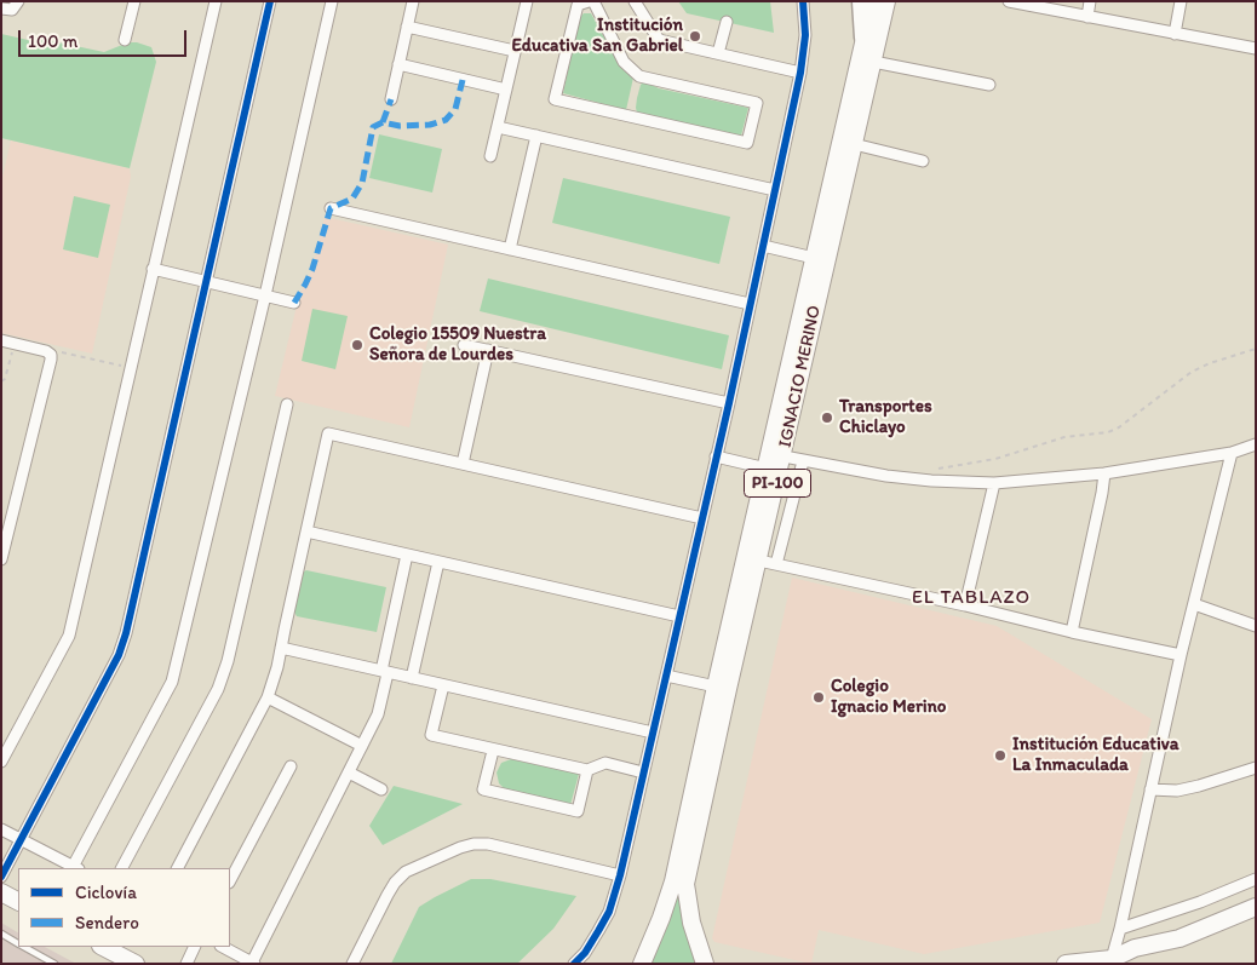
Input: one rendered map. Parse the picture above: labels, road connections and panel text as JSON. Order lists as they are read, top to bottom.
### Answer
{
  "streets": {
    "main road": ["IGNACIO MERINO", "PI-100"]
  },
  "crossings": [
    ["IGNACIO MERINO", "PI-100"]
  ],
  "districts": ["EL TABLAZO"],
  "places": [
    "Institución Educativa San Gabriel",
    "Colegio 15509 Nuestra Señora de Lourdes",
    "Transportes Chiclayo",
    "Colegio Ignacio Merino",
    "Institución Educativa La Inmaculada"
  ],
  "legend": ["Ciclovía", "Sendero"],
  "scale_bar": "100 m"
}
